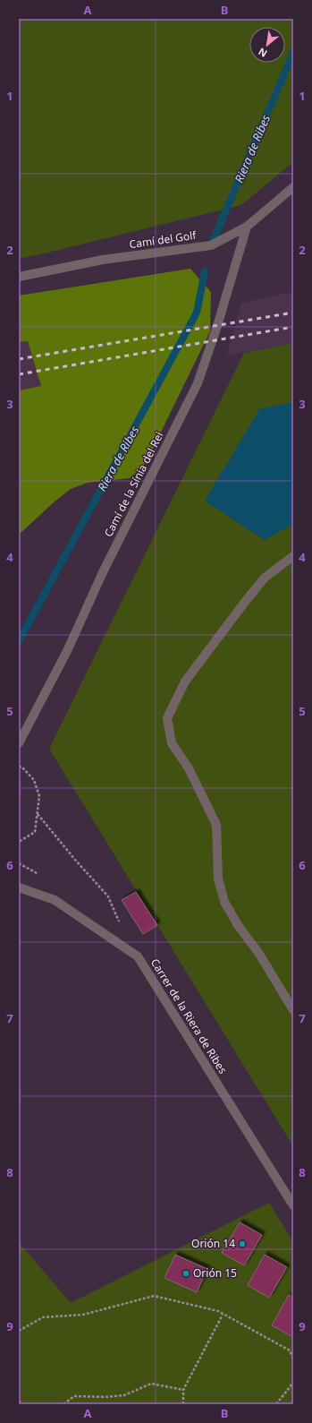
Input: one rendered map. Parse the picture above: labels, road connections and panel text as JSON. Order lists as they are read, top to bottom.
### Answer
{
  "streets": {
    "street": ["Camí del Golf", "Camí de la Sínia del Rei", "Carrer de la Riera de Ribes"]
  },
  "crossings": [
    ["Camí del Golf", "Camí de la Sínia del Rei"]
  ],
  "water": ["Riera de Ribes"],
  "places": ["Orión 14", "Orión 15"],
  "north": "bottom left",
  "grid": {
    "columns": ["A", "B"],
    "rows": [
      "1",
      "2",
      "3",
      "4",
      "5",
      "6",
      "7",
      "8",
      "9"
    ]
  }
}
